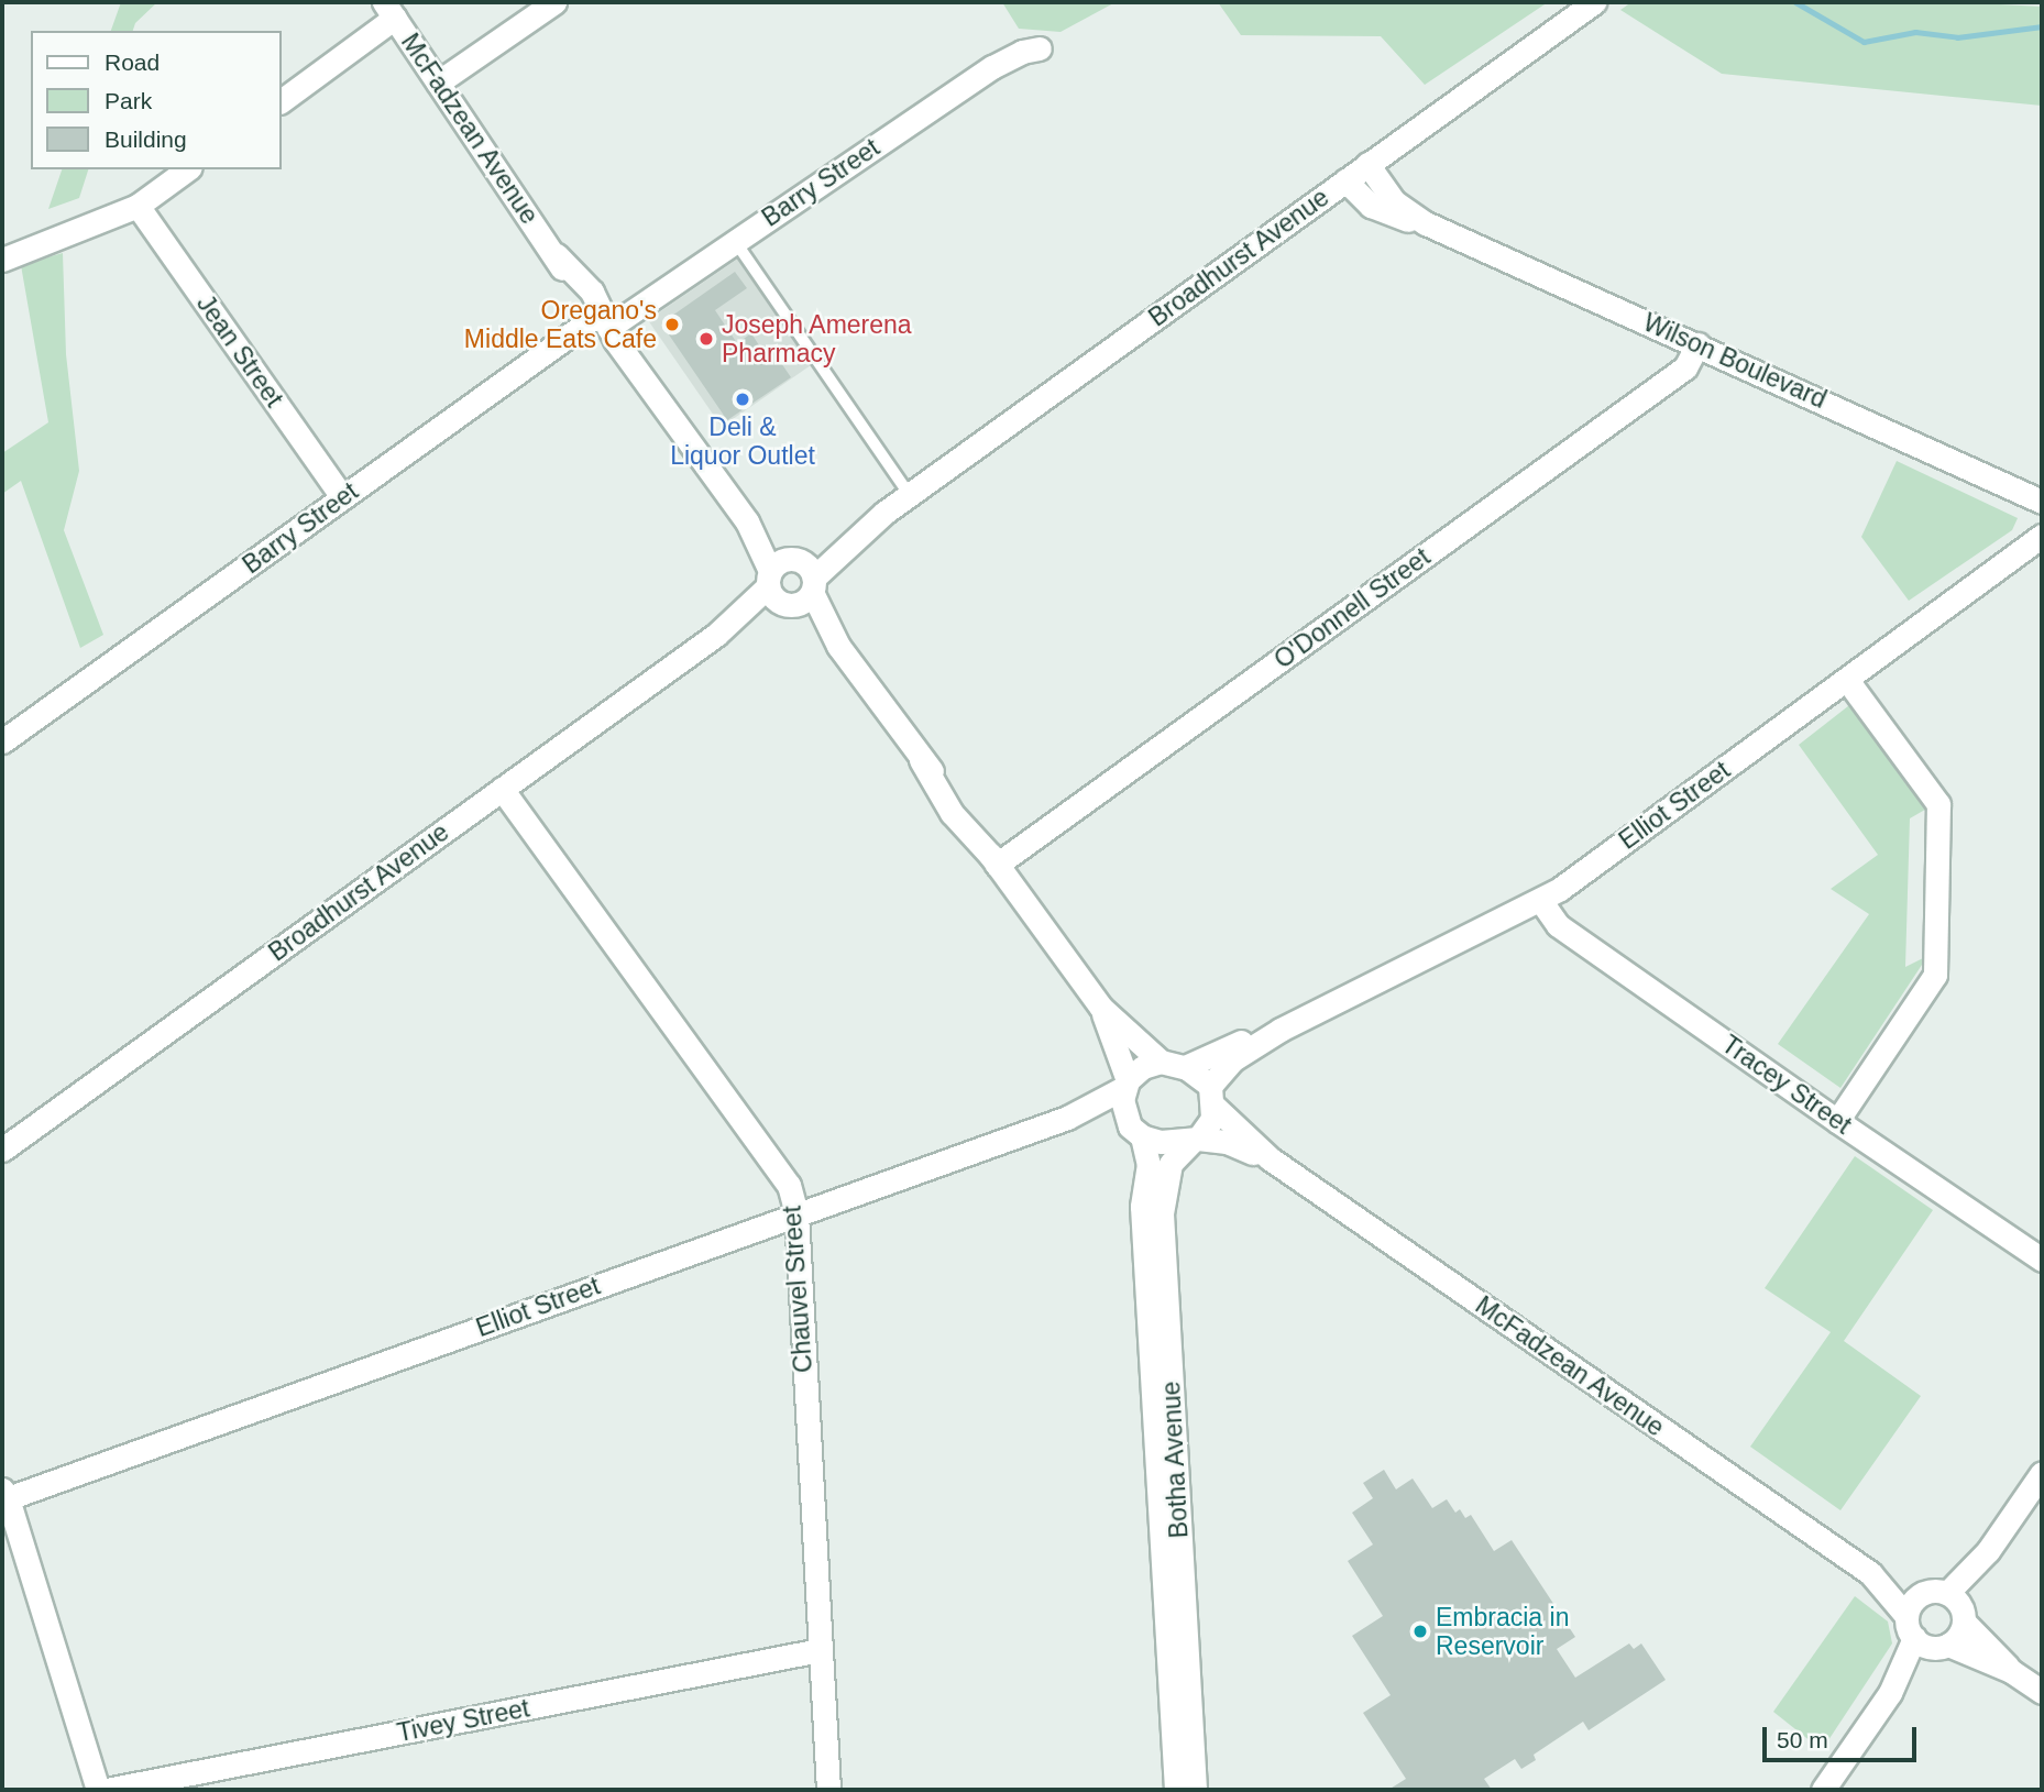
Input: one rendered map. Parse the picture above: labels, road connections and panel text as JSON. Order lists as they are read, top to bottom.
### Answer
{
  "streets": {
    "street": [
      "McFadzean Avenue",
      "Barry Street",
      "Broadhurst Avenue",
      "Jean Street",
      "Wilson Boulevard",
      "O'Donnell Street",
      "Elliot Street",
      "Tracey Street",
      "Chauvel Street",
      "Botha Avenue",
      "Tivey Street"
    ]
  },
  "crossings": [
    ["McFadzean Avenue", "Barry Street"],
    ["McFadzean Avenue", "Broadhurst Avenue"],
    ["McFadzean Avenue", "O'Donnell Street"],
    ["McFadzean Avenue", "Elliot Street"],
    ["McFadzean Avenue", "Botha Avenue"],
    ["Barry Street", "Jean Street"],
    ["Broadhurst Avenue", "Wilson Boulevard"],
    ["Broadhurst Avenue", "Chauvel Street"],
    ["Wilson Boulevard", "O'Donnell Street"],
    ["Elliot Street", "Tracey Street"],
    ["Elliot Street", "Chauvel Street"],
    ["Elliot Street", "Botha Avenue"],
    ["Chauvel Street", "Tivey Street"]
  ],
  "places": [
    "Oregano's Middle Eats Cafe",
    "Joseph Amerena Pharmacy",
    "Deli & Liquor Outlet",
    "Embracia in Reservoir"
  ],
  "legend": ["Road", "Park", "Building"],
  "scale_bar": "50 m"
}
